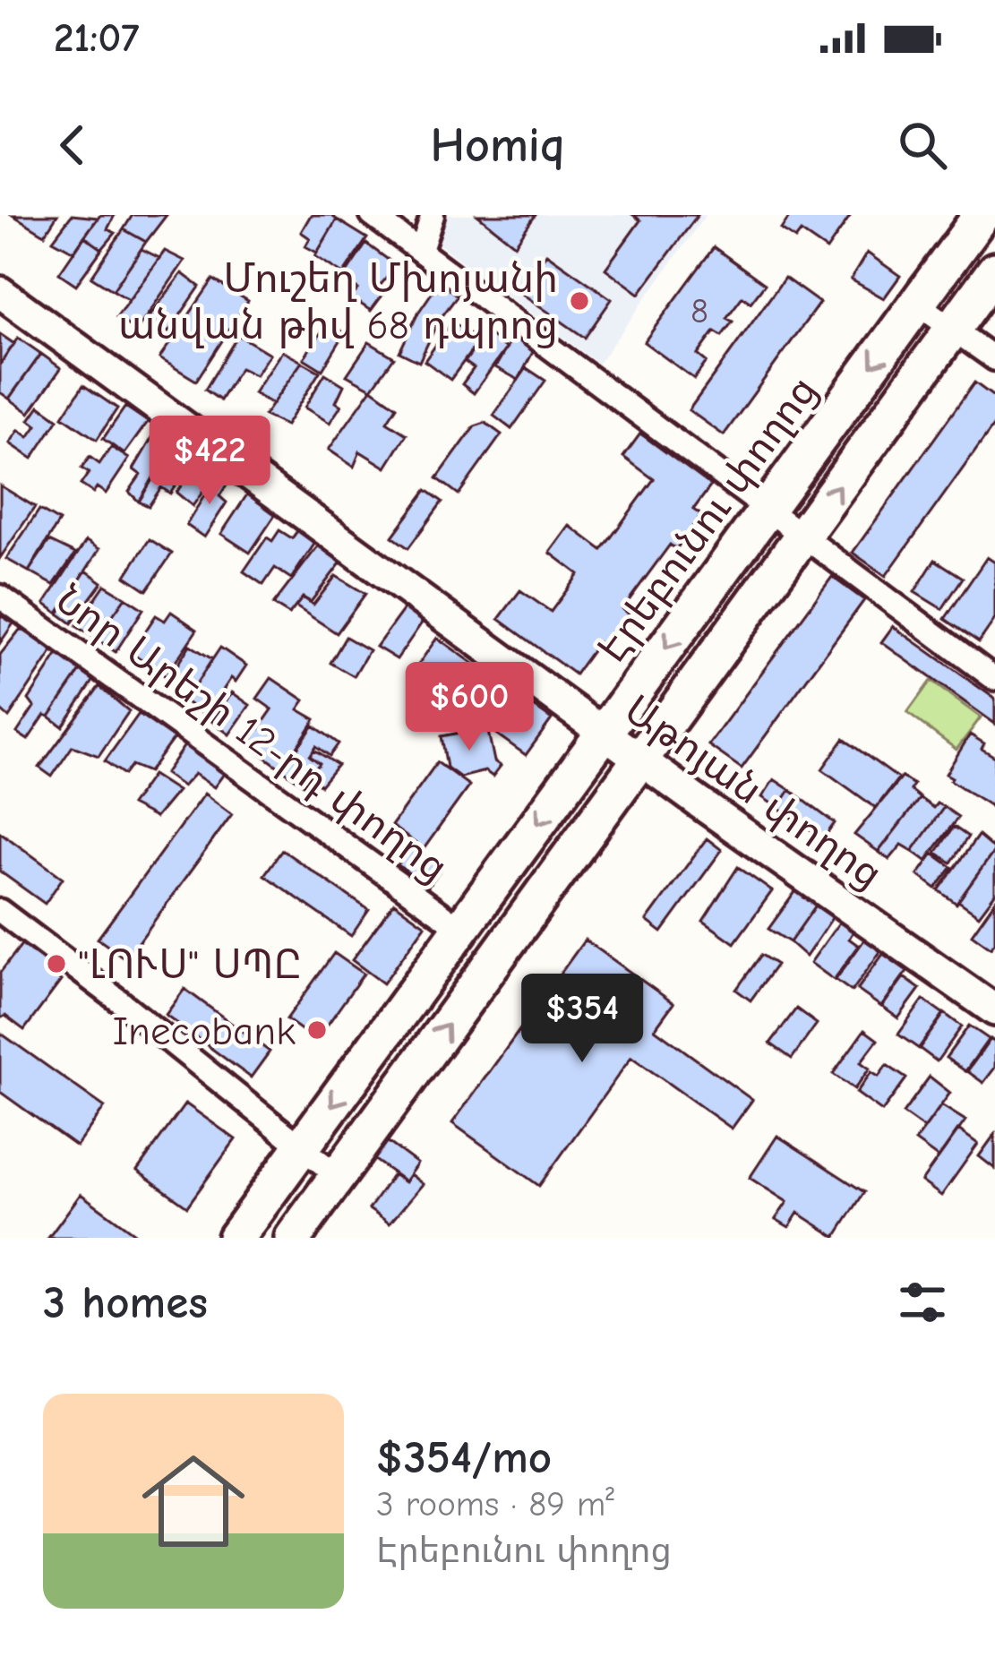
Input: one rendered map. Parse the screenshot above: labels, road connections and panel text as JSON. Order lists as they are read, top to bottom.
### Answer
{
  "streets": {
    "main road": ["Էրեբունու փողոց", "Աթոյան փողոց"],
    "street": ["Նոր Արեշի 12-րդ փողոց"]
  },
  "crossings": [
    ["Էրեբունու փողոց", "Նոր Արեշի 12-րդ փողոց"],
    ["Էրեբունու փողոց", "Աթոյան փողոց"]
  ],
  "places": ["Մուշեղ Մխոյանի անվան թիվ 68 դպրոց", "\"ԼՈՒՍ\" ՍՊԸ", "Inecobank"],
  "house_numbers": ["8"],
  "page": {
    "status": "21:07",
    "header": "Homiq",
    "price": ["$422", "$600", "$354"],
    "heading": "3 homes",
    "list": [
      {
        "name": "$354/mo",
        "note": "3 rooms · 89 m² · Էրեբունու փողոց"
      }
    ]
  }
}
